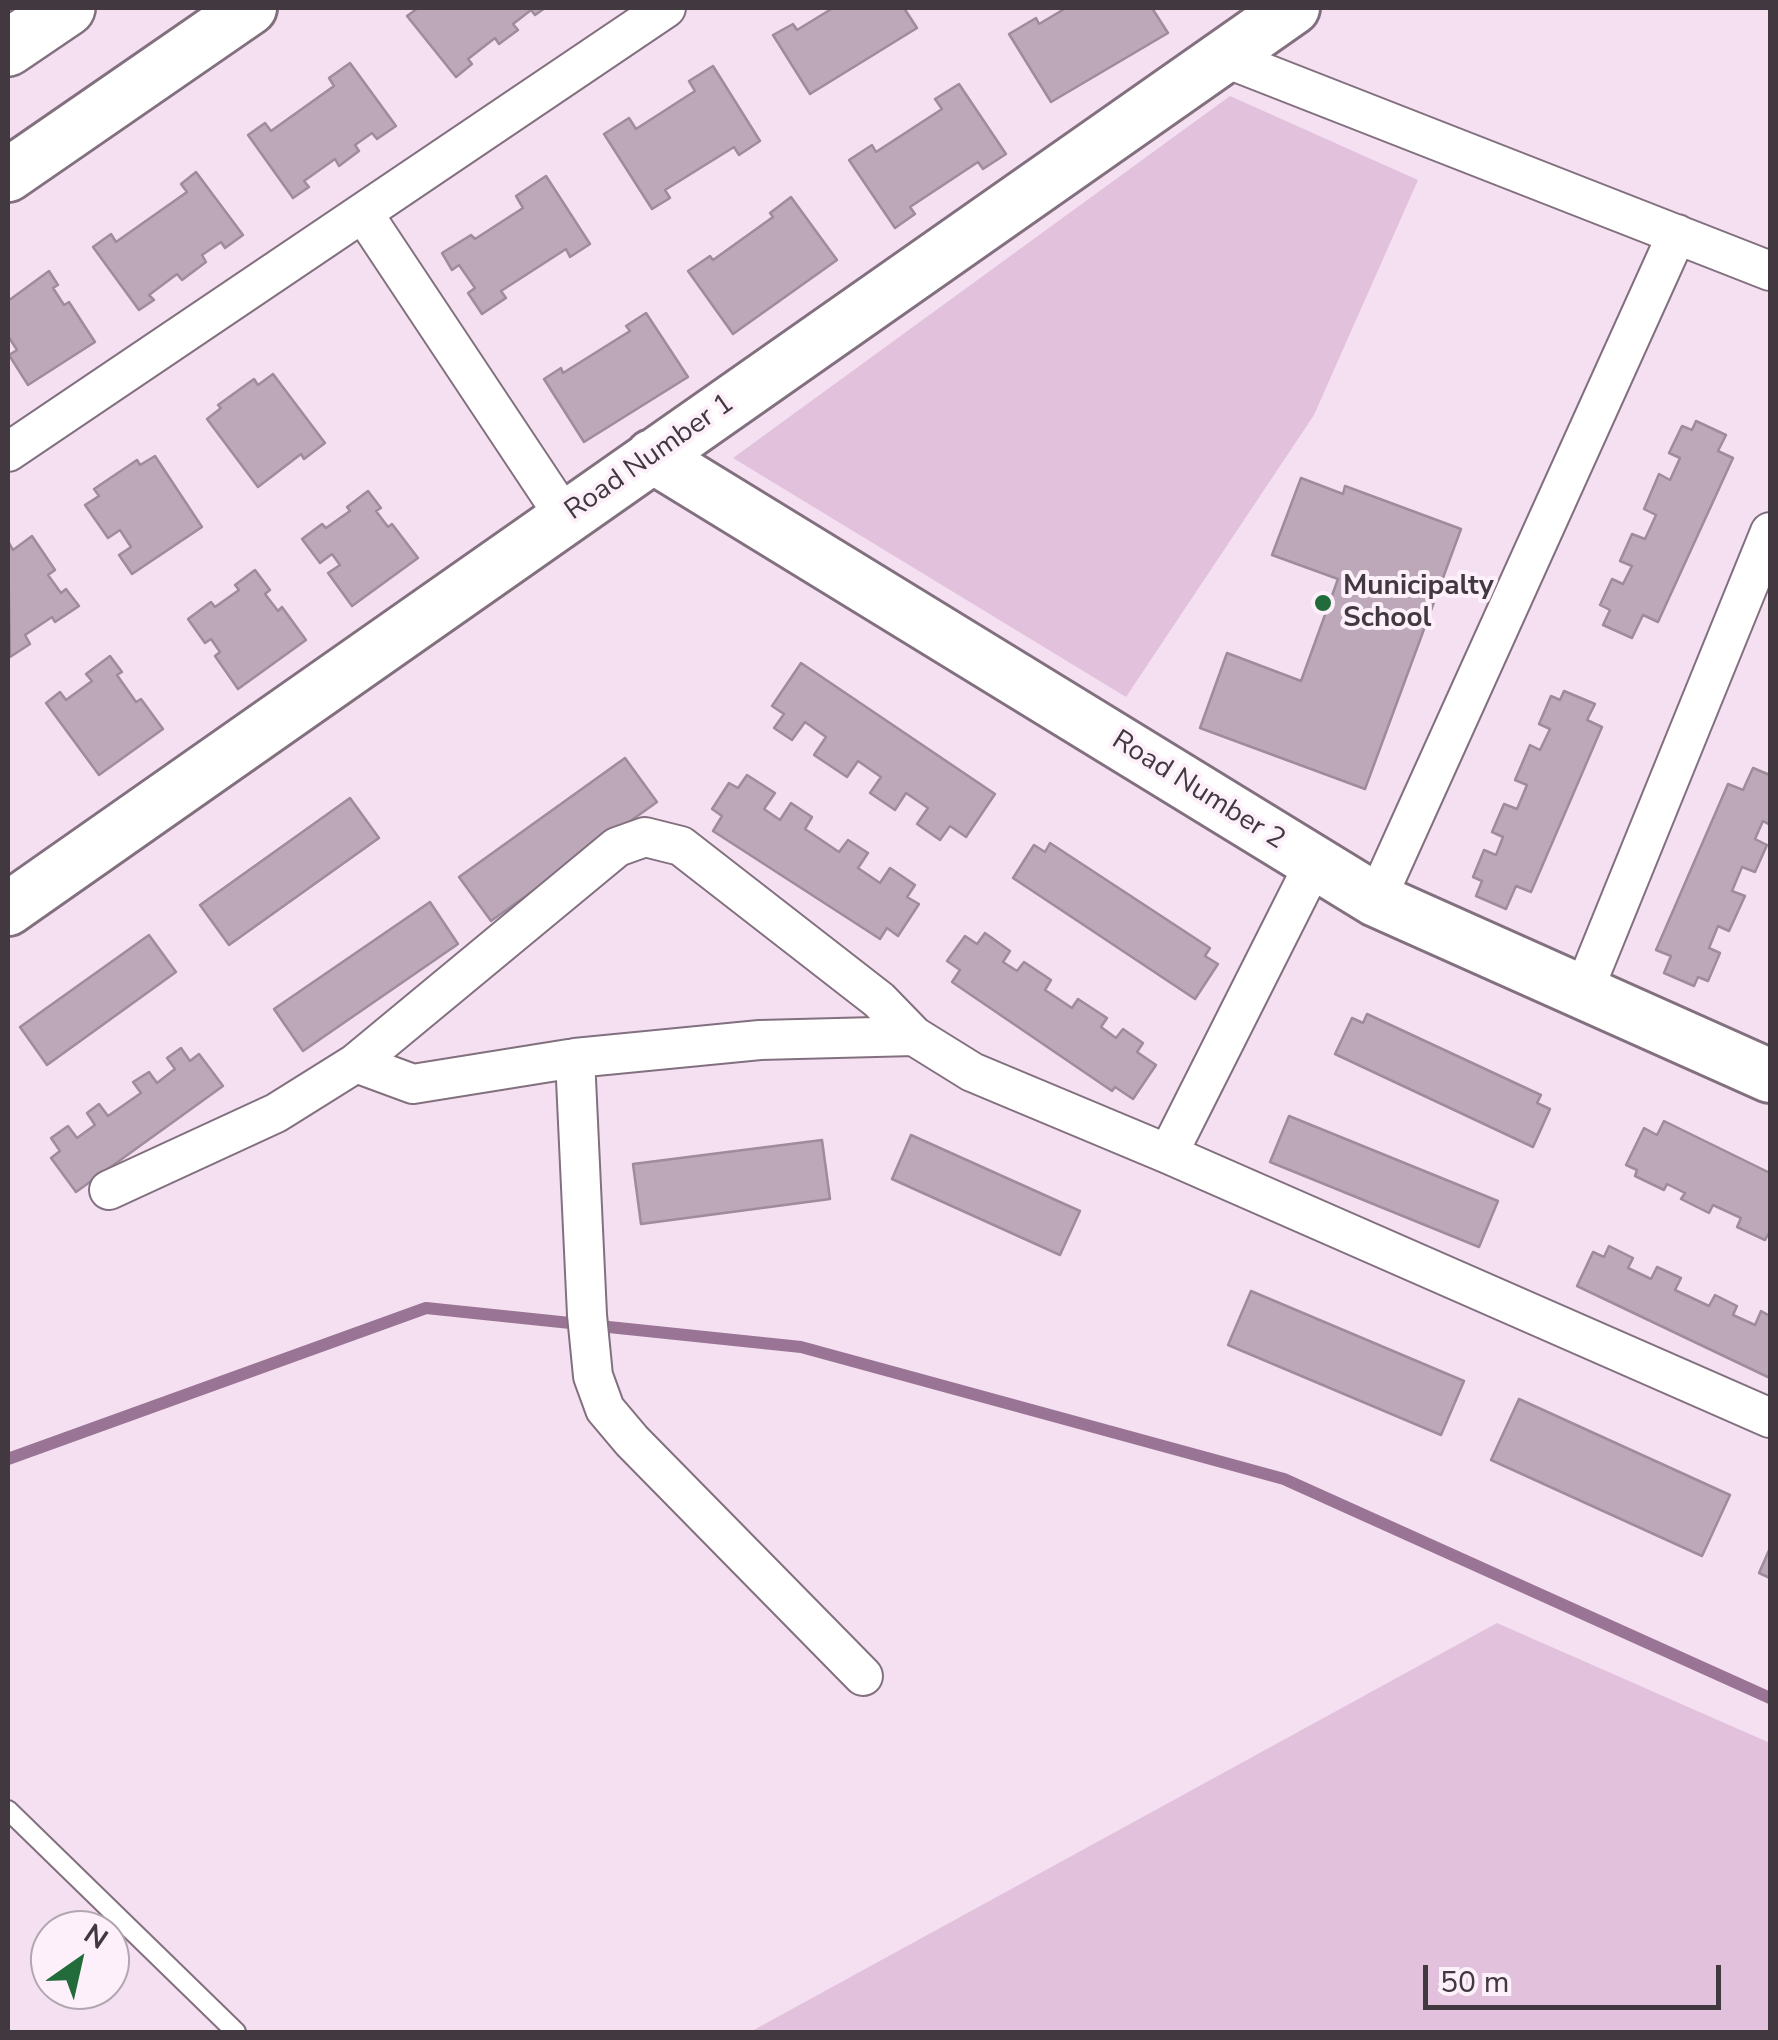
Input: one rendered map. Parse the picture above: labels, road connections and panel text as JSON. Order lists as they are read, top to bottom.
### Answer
{
  "streets": {
    "street": ["Road Number 1", "Road Number 2"]
  },
  "crossings": [
    ["Road Number 1", "Road Number 2"]
  ],
  "places": ["Municipalty School"],
  "scale_bar": "50 m",
  "north": "top right"
}
